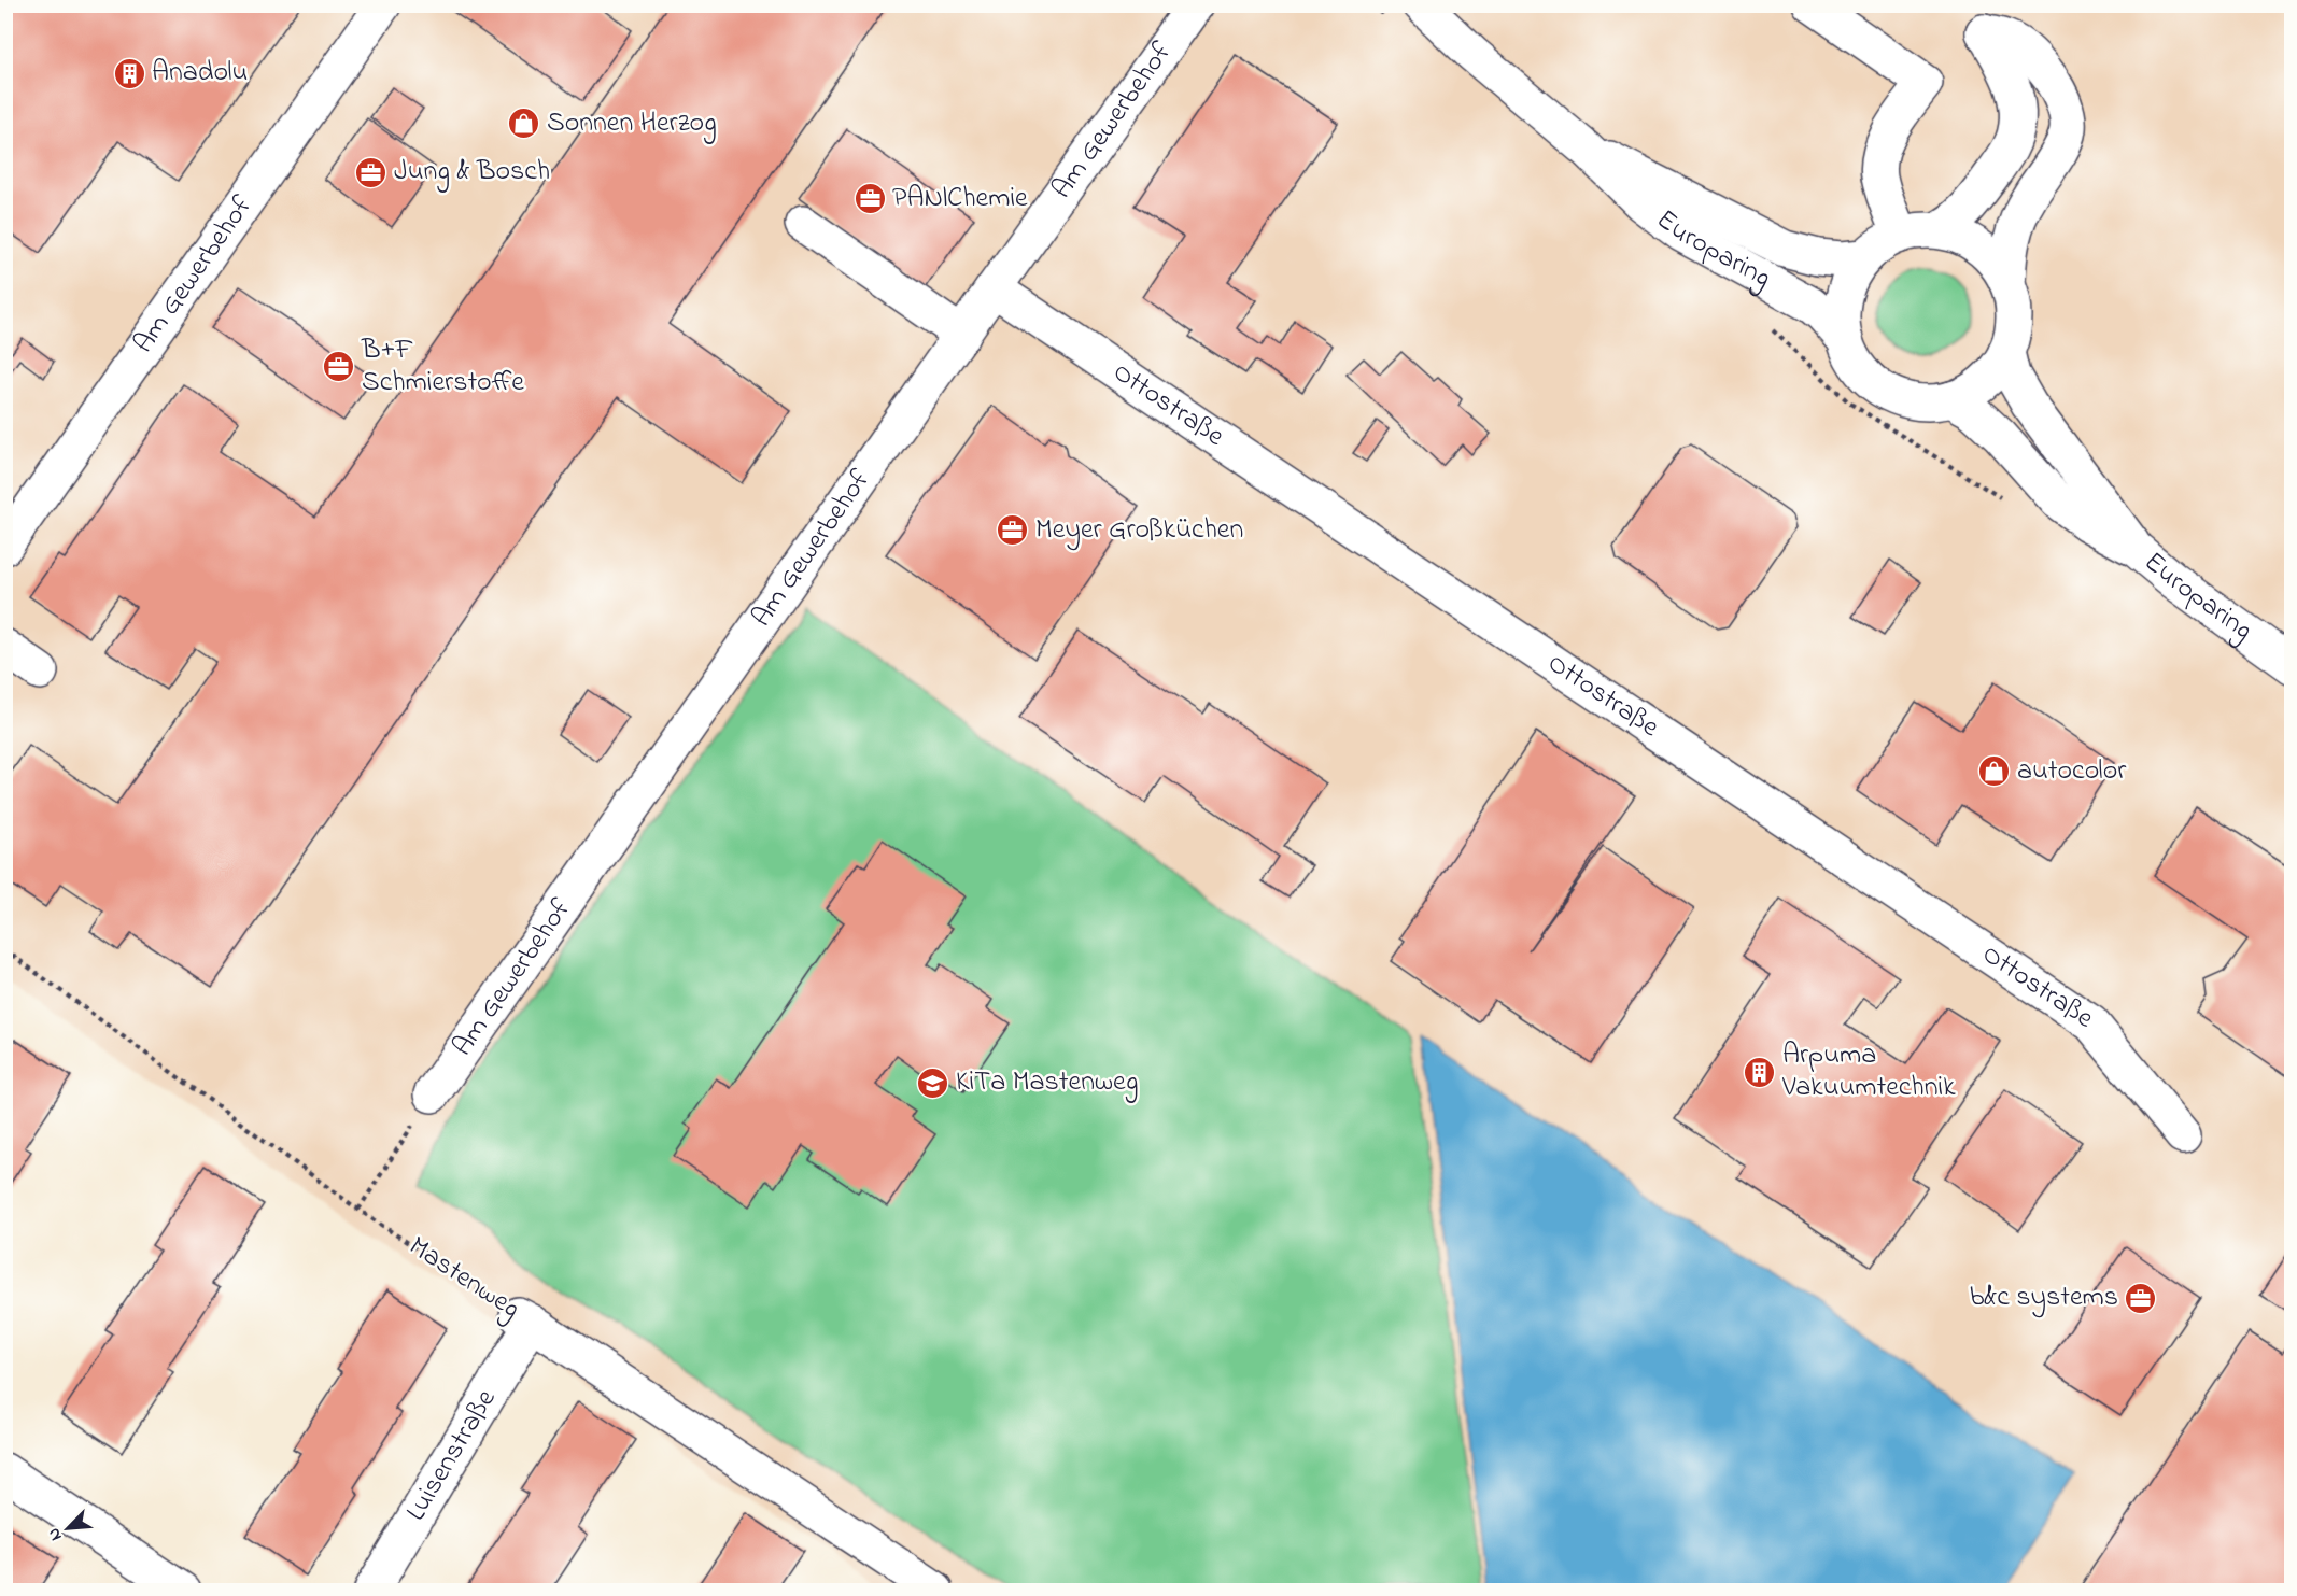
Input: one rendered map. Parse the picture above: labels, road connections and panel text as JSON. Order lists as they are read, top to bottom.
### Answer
{
  "streets": {
    "street": [
      "Am Gewerbehof",
      "Europaring",
      "Ottostraße",
      "Mastenweg",
      "Luisenstraße"
    ]
  },
  "crossings": [
    ["Am Gewerbehof", "Ottostraße"],
    ["Mastenweg", "Luisenstraße"]
  ],
  "places": {
    "building": ["Anadolu", "Arpuma Vakuumtechnik"],
    "shop": ["Sonnen Herzog", "autocolor"],
    "office": [
      "Jung & Bosch",
      "PAN|Chemie",
      "B+F Schmierstoffe",
      "Meyer Großküchen",
      "b&c systems"
    ],
    "school or university": ["KiTa Mastenweg"]
  },
  "north": "bottom left"
}
